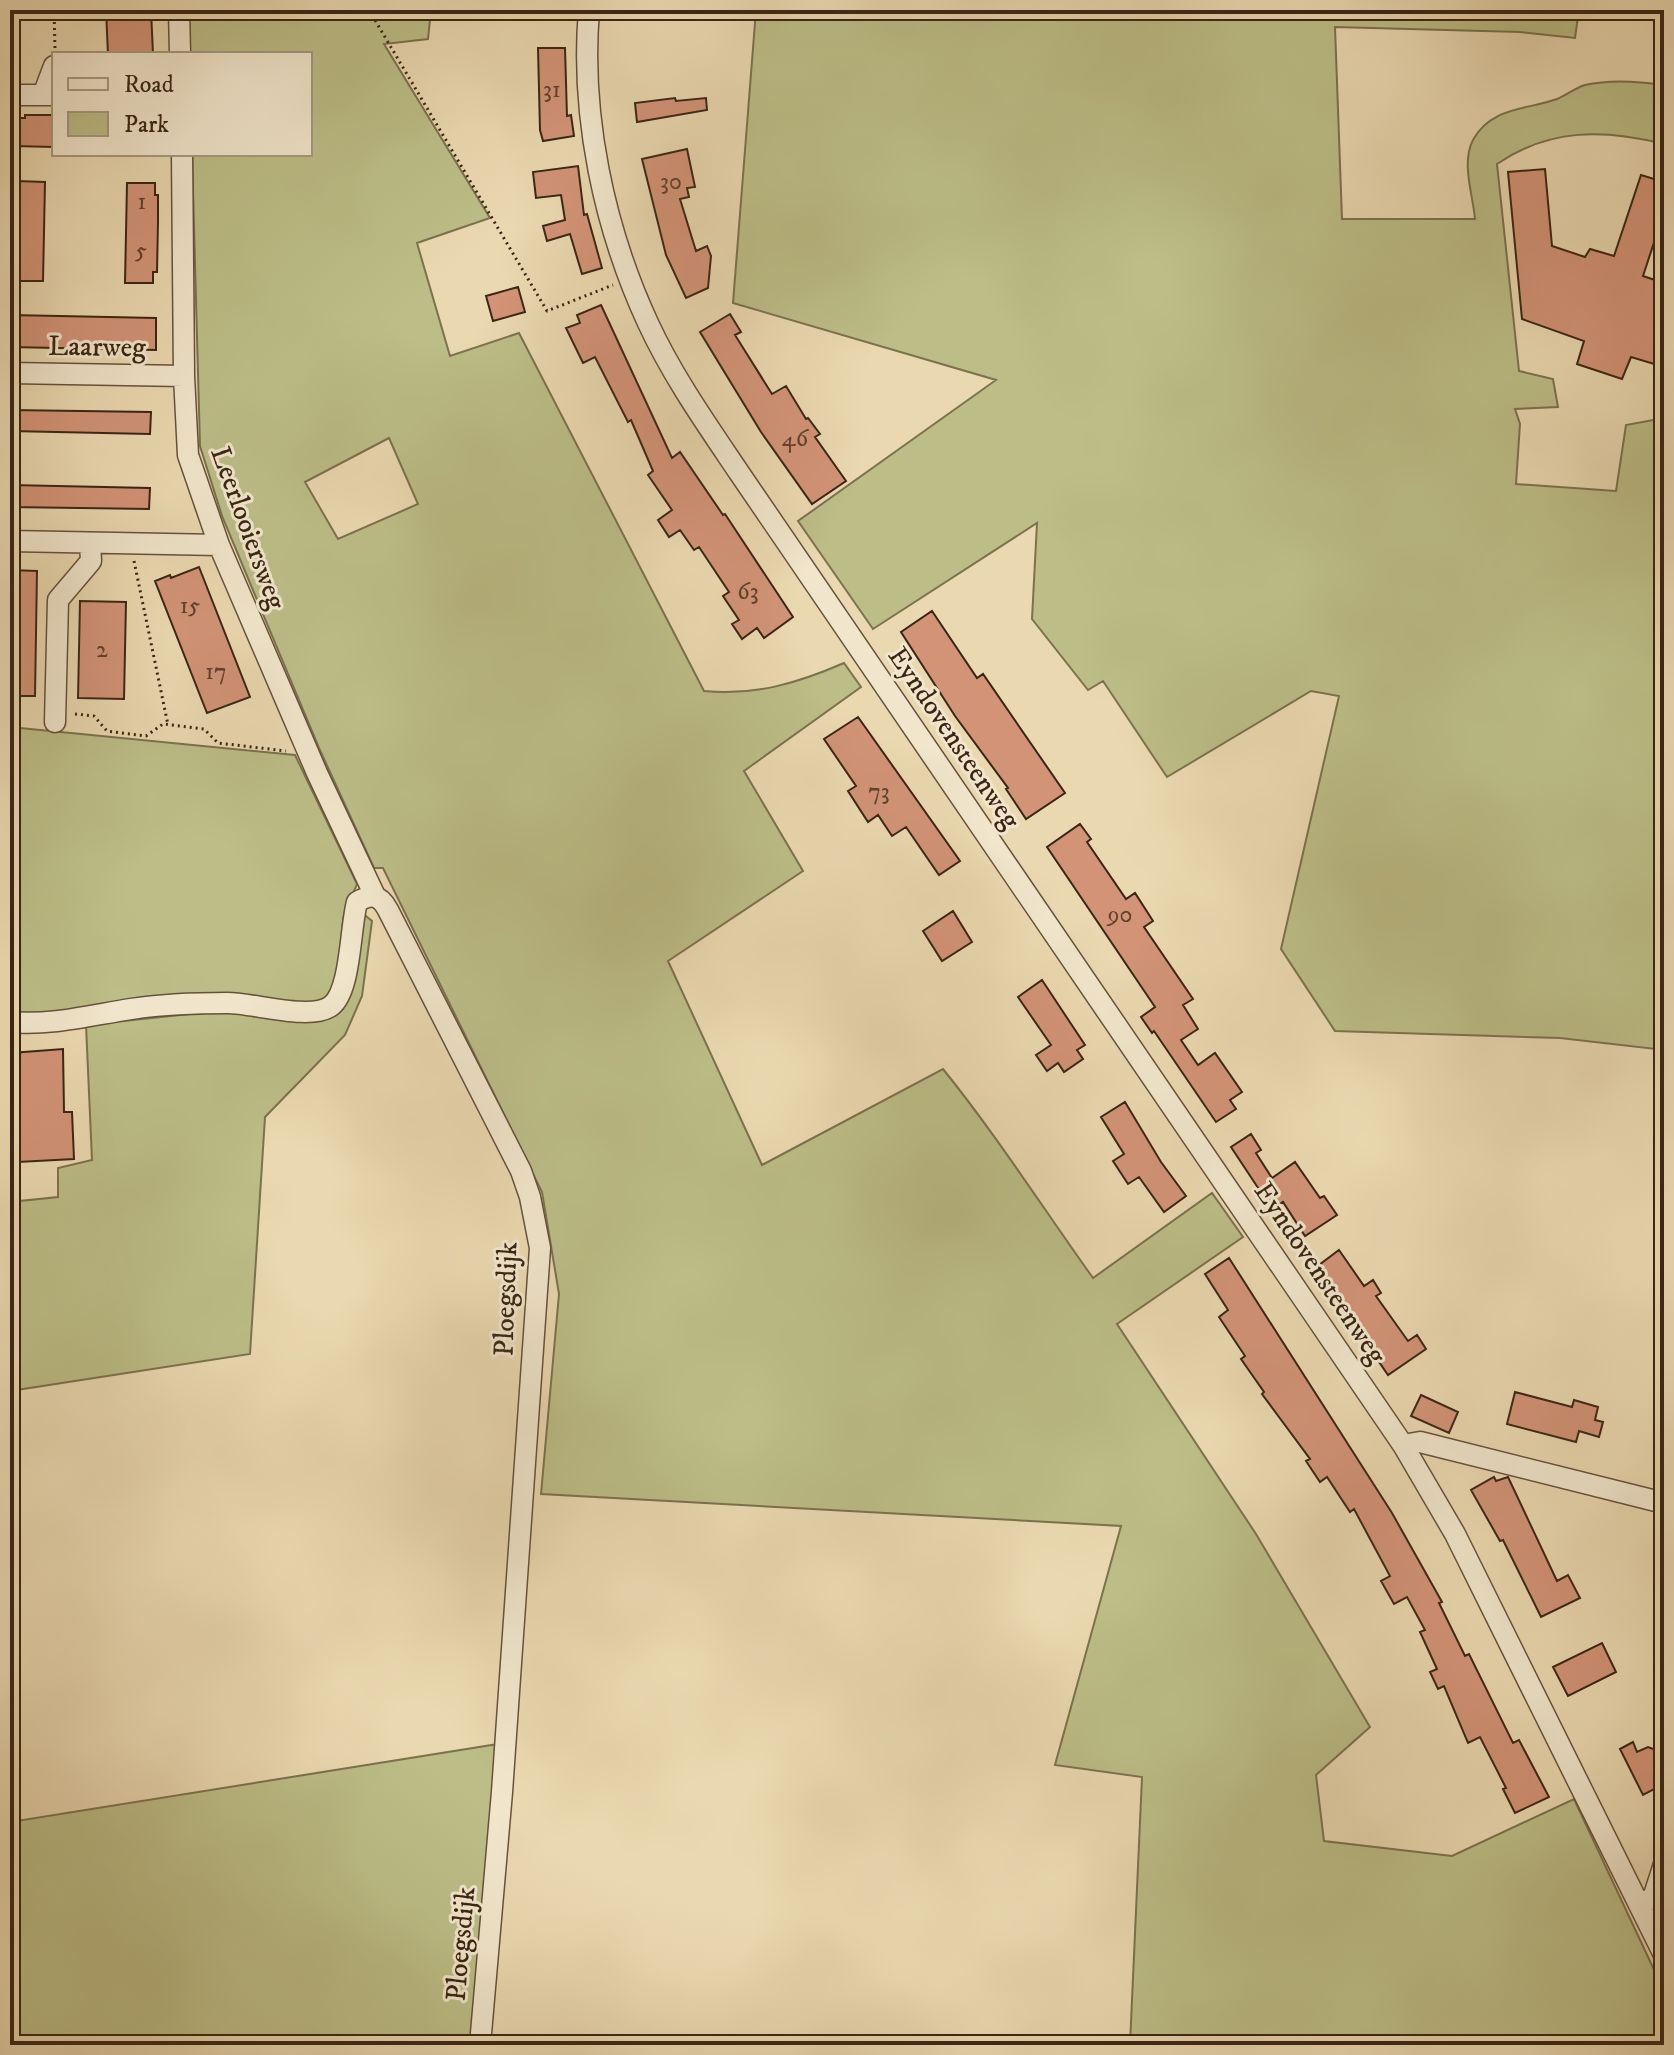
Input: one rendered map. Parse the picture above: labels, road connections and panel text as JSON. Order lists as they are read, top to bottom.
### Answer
{
  "streets": {
    "street": [
      "Laarweg",
      "Leerlooiersweg",
      "Eyndovensteenweg",
      "Ploegsdijk"
    ]
  },
  "crossings": [
    ["Laarweg", "Leerlooiersweg"],
    ["Leerlooiersweg", "Ploegsdijk"]
  ],
  "house_numbers": [
    "31",
    "30",
    "1",
    "5",
    "46",
    "63",
    "15",
    "2",
    "17",
    "73",
    "90"
  ],
  "legend": ["Road", "Park"]
}
